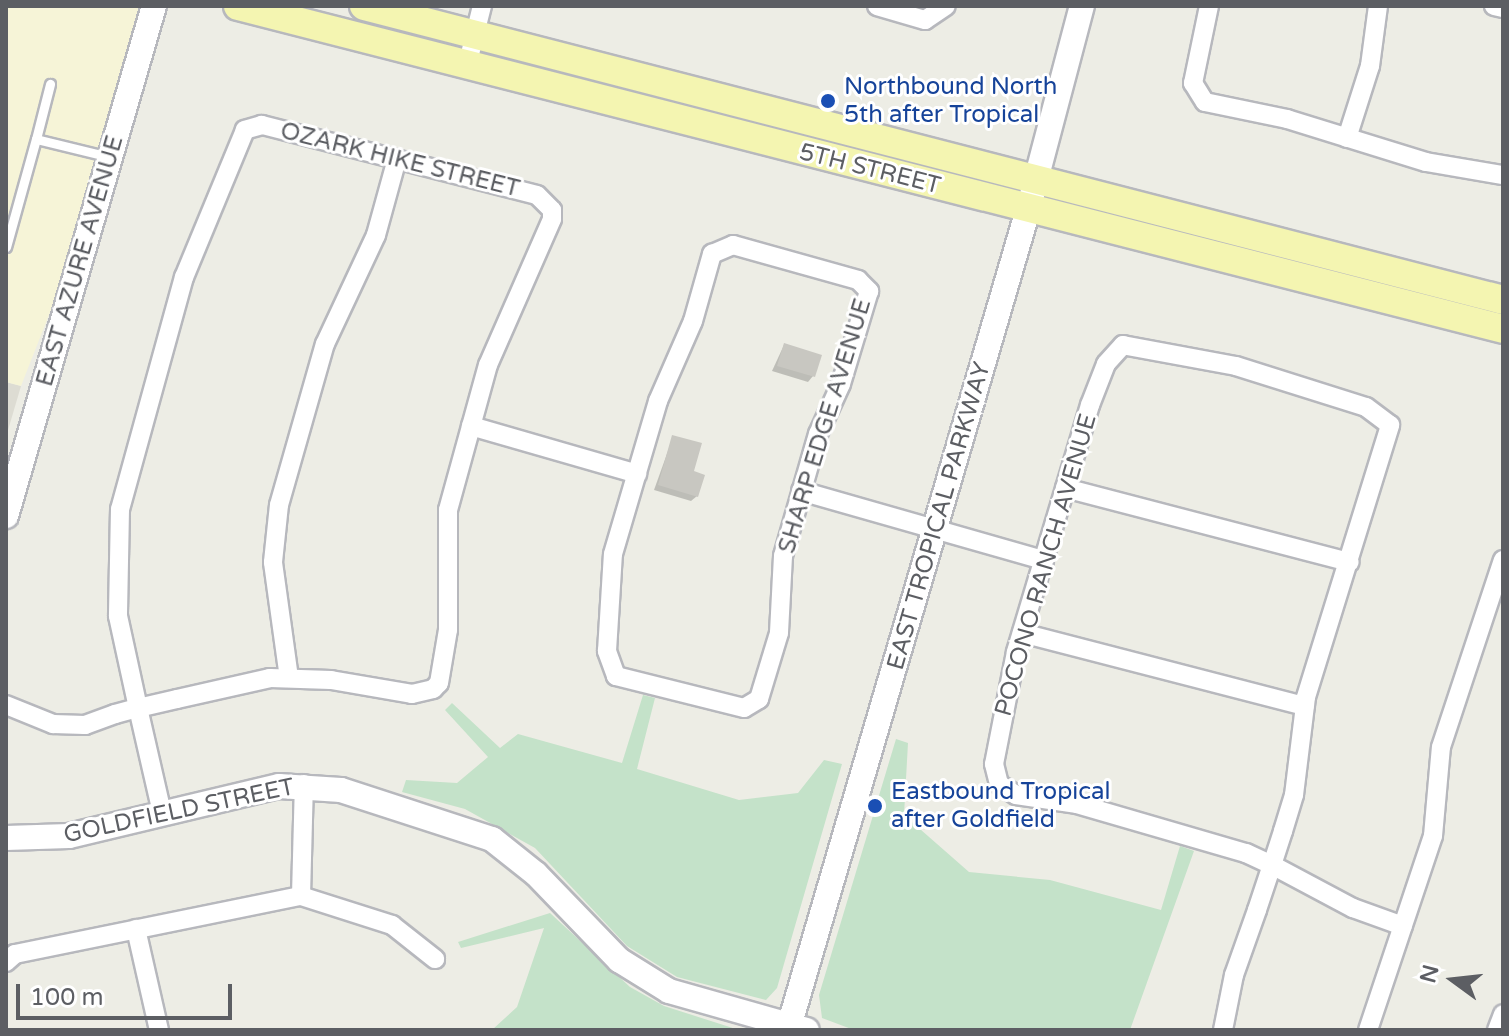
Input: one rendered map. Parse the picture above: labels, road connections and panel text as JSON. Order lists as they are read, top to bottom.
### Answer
{
  "streets": {
    "main road": ["5TH STREET"],
    "street": [
      "OZARK HIKE STREET",
      "EAST AZURE AVENUE",
      "SHARP EDGE AVENUE",
      "EAST TROPICAL PARKWAY",
      "POCONO RANCH AVENUE",
      "GOLDFIELD STREET"
    ]
  },
  "crossings": [
    ["5TH STREET", "EAST TROPICAL PARKWAY"],
    ["EAST TROPICAL PARKWAY", "GOLDFIELD STREET"]
  ],
  "places": ["Northbound North 5th after Tropical", "Eastbound Tropical after Goldfield"],
  "scale_bar": "100 m",
  "north": "left"
}
